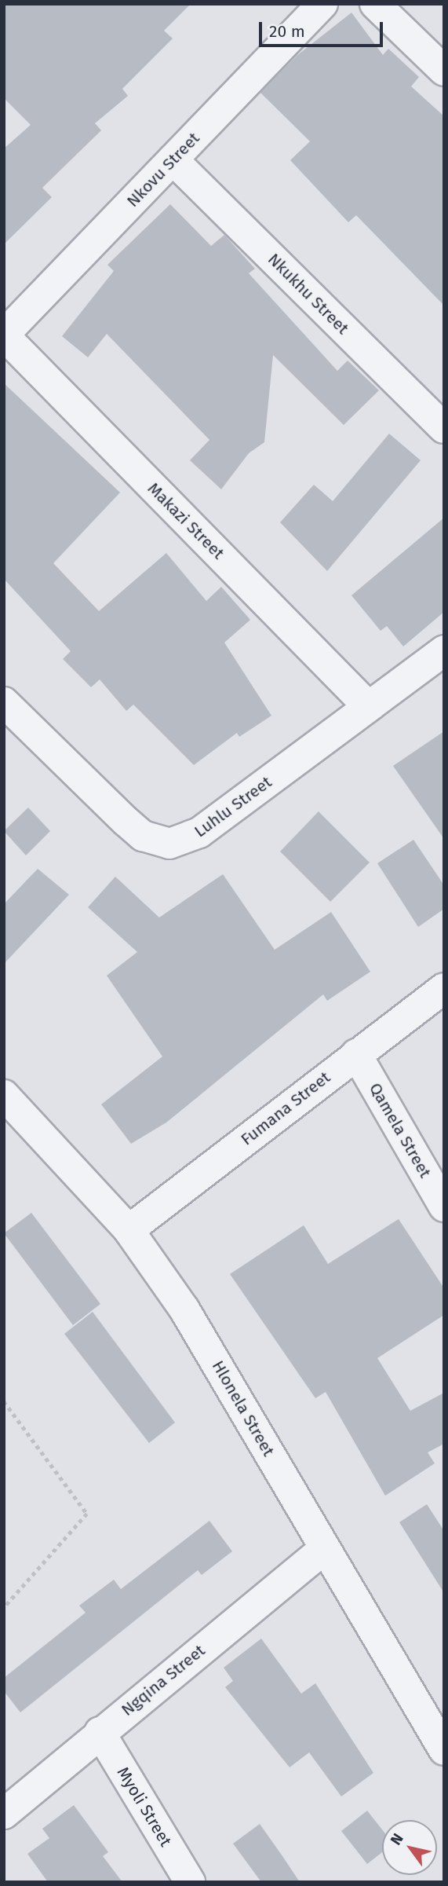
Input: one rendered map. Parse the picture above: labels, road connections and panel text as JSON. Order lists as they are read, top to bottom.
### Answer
{
  "streets": {
    "street": [
      "Nkovu Street",
      "Nkukhu Street",
      "Makazi Street",
      "Luhlu Street",
      "Fumana Street",
      "Qamela Street",
      "Hlonela Street",
      "Ngqina Street",
      "Myoli Street"
    ]
  },
  "crossings": [
    ["Nkovu Street", "Nkukhu Street"],
    ["Nkovu Street", "Makazi Street"],
    ["Makazi Street", "Luhlu Street"],
    ["Fumana Street", "Qamela Street"],
    ["Fumana Street", "Hlonela Street"],
    ["Hlonela Street", "Ngqina Street"],
    ["Ngqina Street", "Myoli Street"]
  ],
  "scale_bar": "20 m",
  "north": "top left"
}
